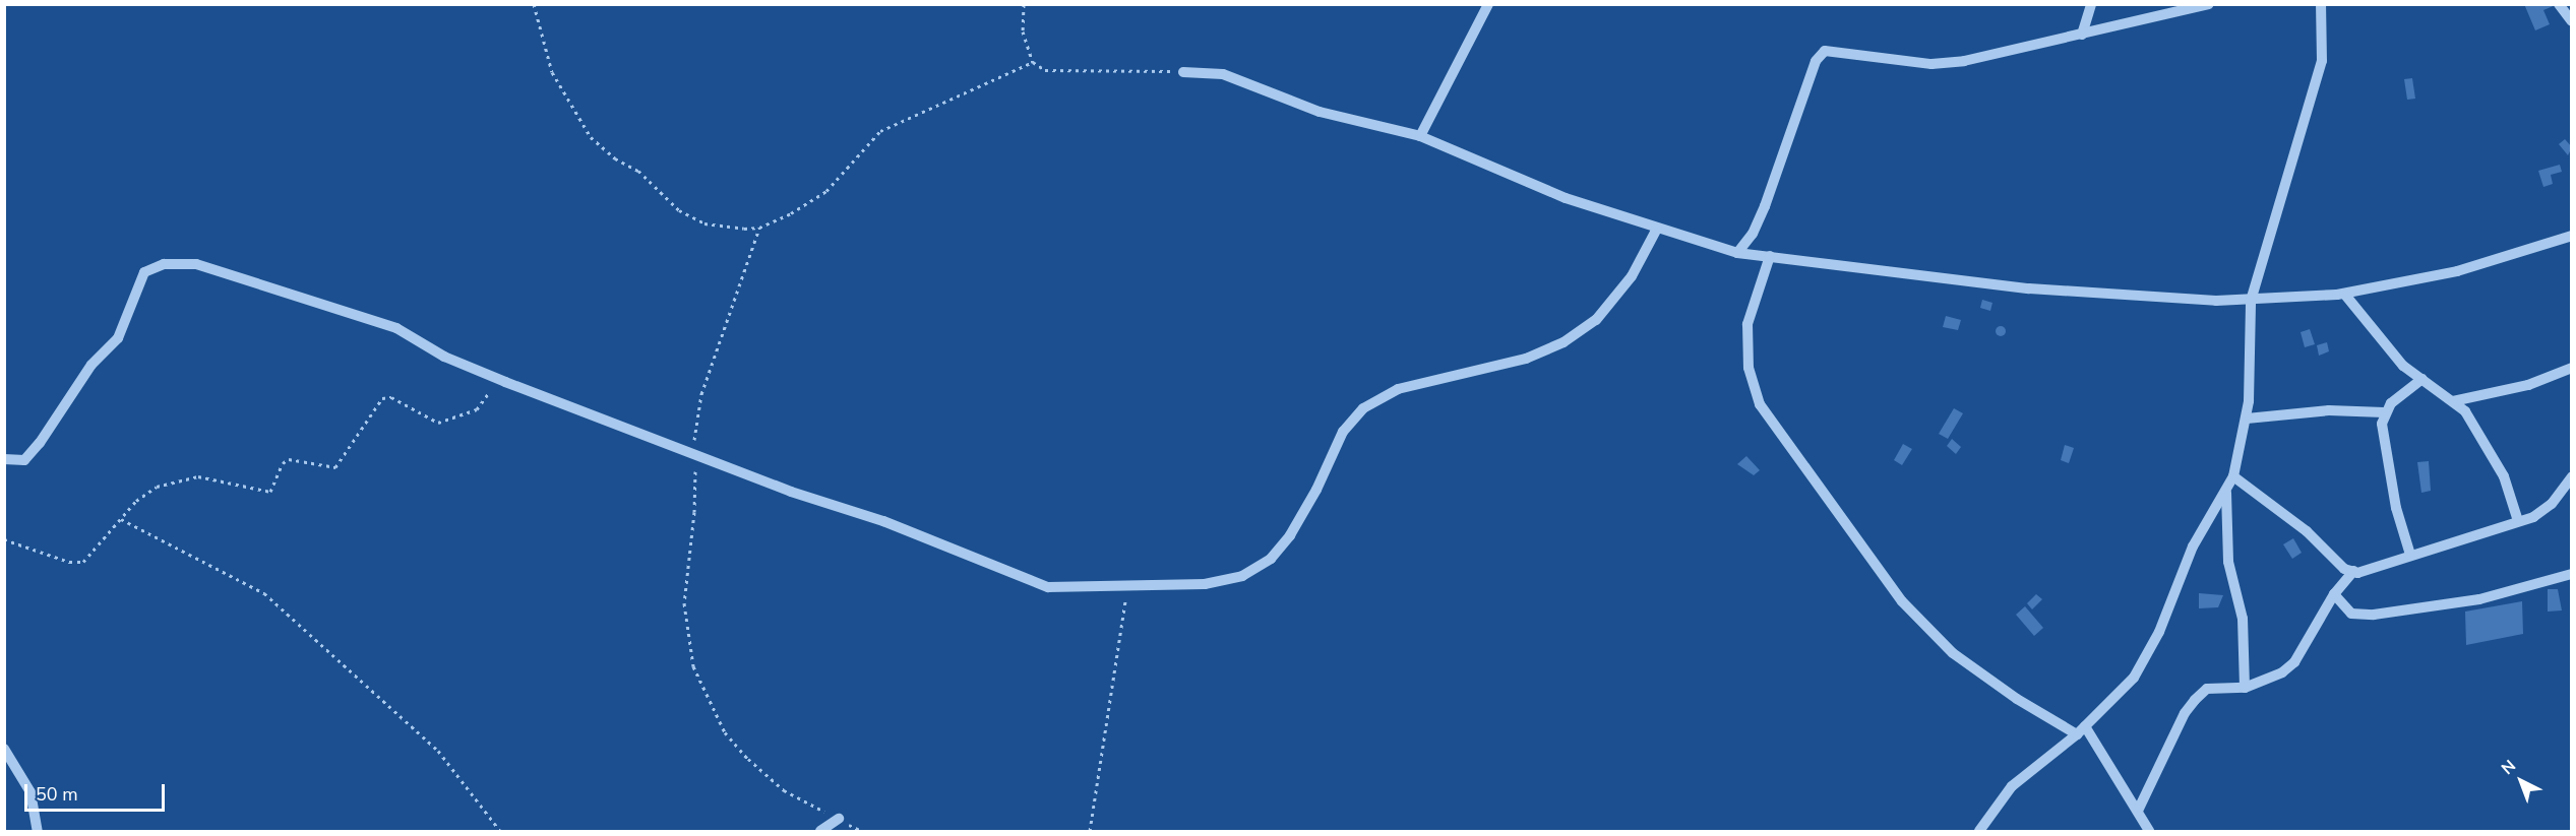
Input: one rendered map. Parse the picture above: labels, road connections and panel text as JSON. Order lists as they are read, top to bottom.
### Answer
{
  "scale_bar": "50 m",
  "north": "top left"
}
